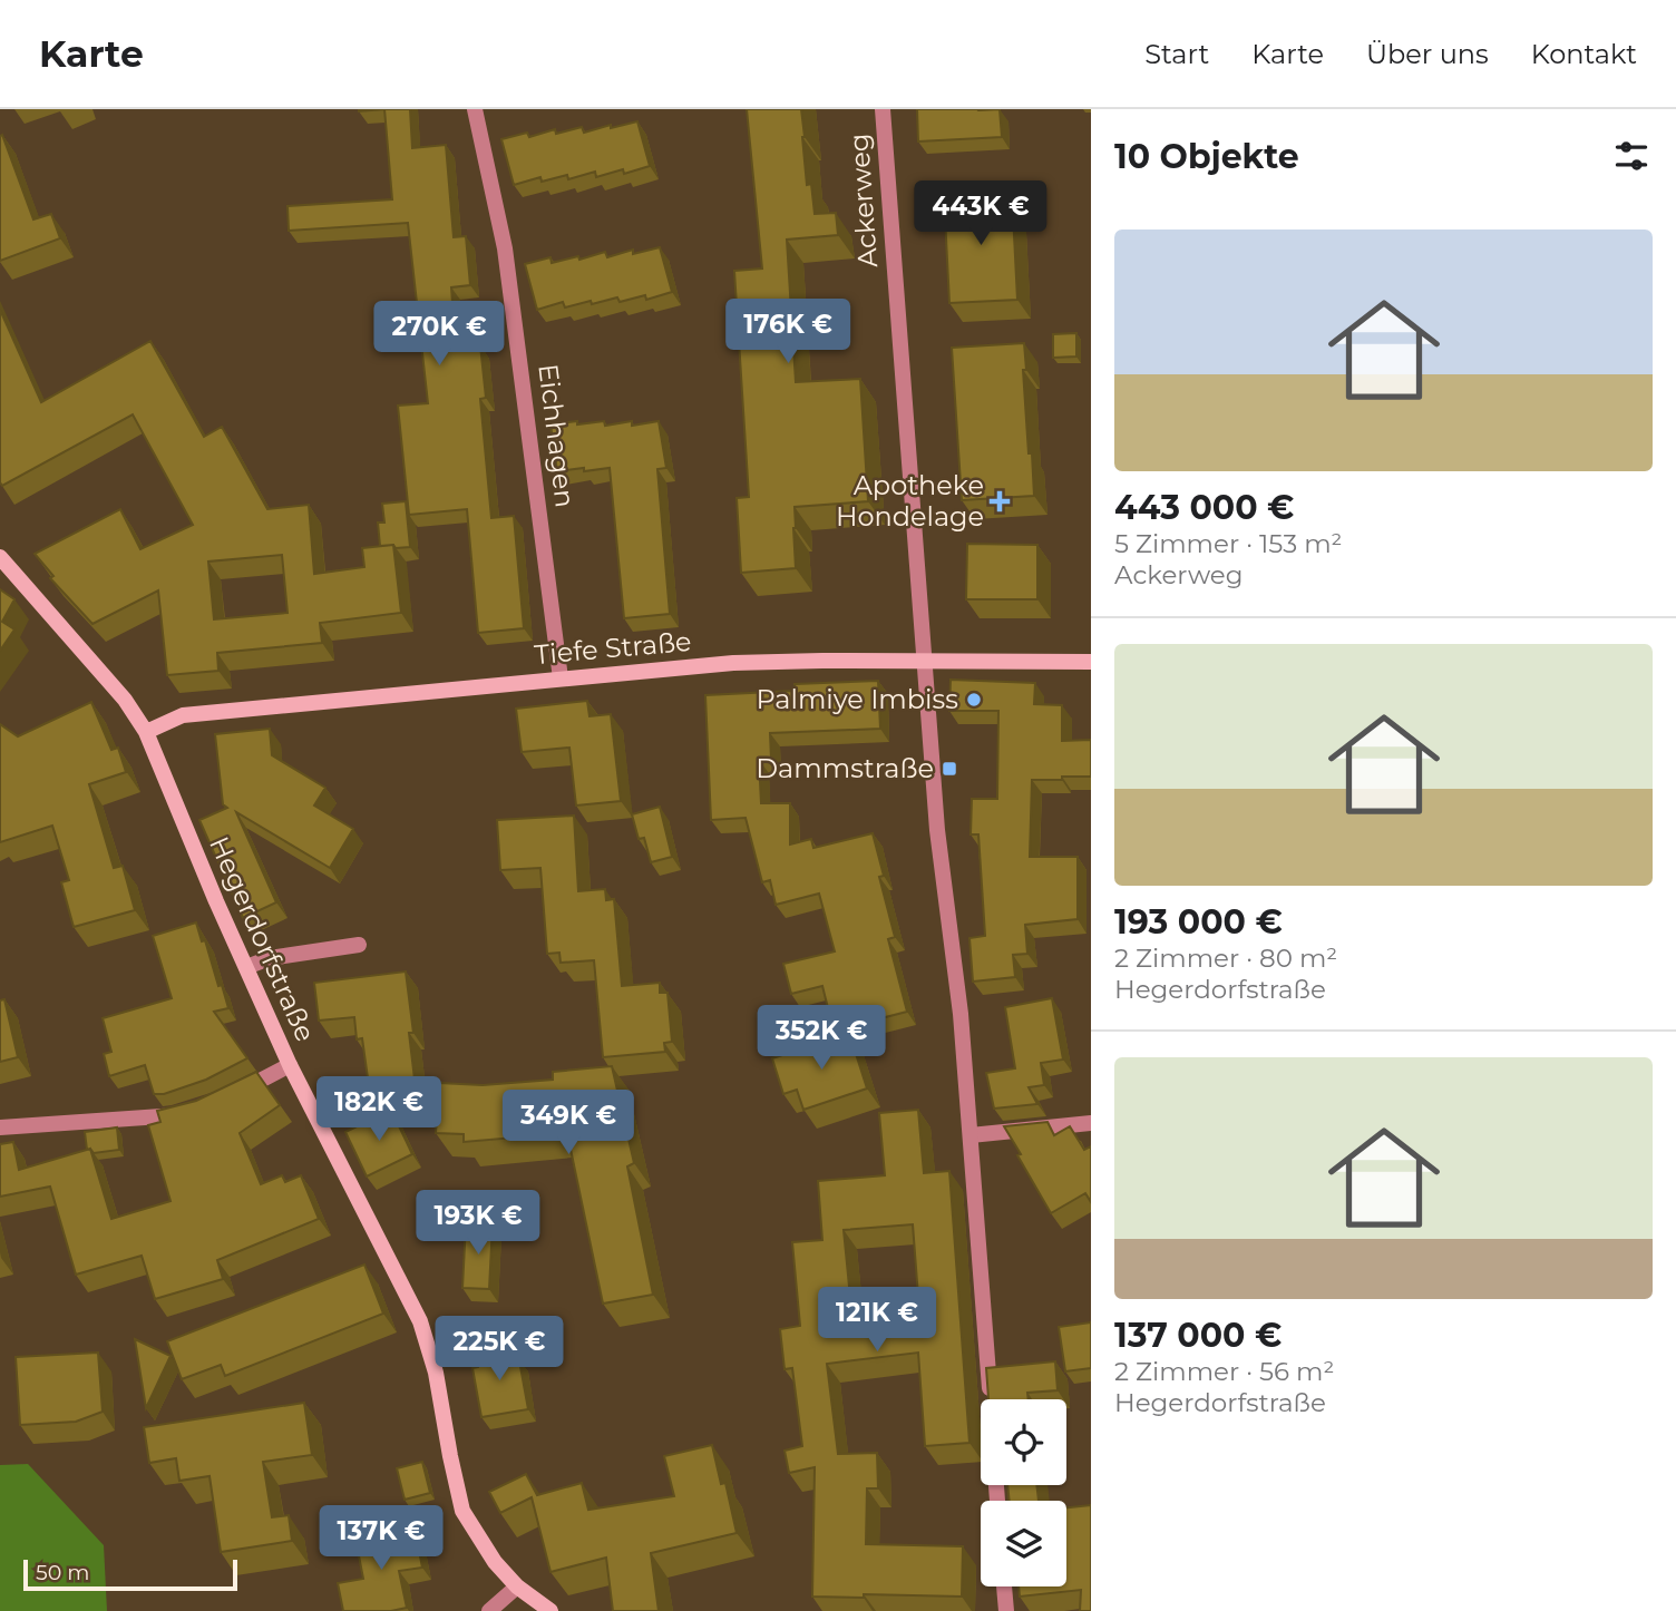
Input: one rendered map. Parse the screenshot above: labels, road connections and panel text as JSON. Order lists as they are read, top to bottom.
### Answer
{
  "streets": {
    "main road": ["Tiefe Straße", "Hegerdorfstraße"],
    "street": ["Ackerweg", "Eichhagen"]
  },
  "crossings": [
    ["Ackerweg", "Tiefe Straße"],
    ["Eichhagen", "Tiefe Straße"],
    ["Tiefe Straße", "Hegerdorfstraße"]
  ],
  "places": {
    "health": ["Apotheke Hondelage"],
    "other": ["Palmiye Imbiss"],
    "transit": ["Dammstraße"]
  },
  "scale_bar": "50 m",
  "page": {
    "header": "Karte",
    "nav": [
      "Start",
      "Karte",
      "Über uns",
      "Kontakt"
    ],
    "heading": "10 Objekte",
    "price": [
      "443K €",
      "176K €",
      "270K €",
      "352K €",
      "182K €",
      "349K €",
      "193K €",
      "121K €",
      "225K €",
      "137K €"
    ],
    "list": [
      {
        "name": "443 000 €",
        "note": "5 Zimmer · 153 m² · Ackerweg"
      },
      {
        "name": "193 000 €",
        "note": "2 Zimmer · 80 m² · Hegerdorfstraße"
      },
      {
        "name": "137 000 €",
        "note": "2 Zimmer · 56 m² · Hegerdorfstraße"
      }
    ],
    "scale": "50 m"
  }
}
